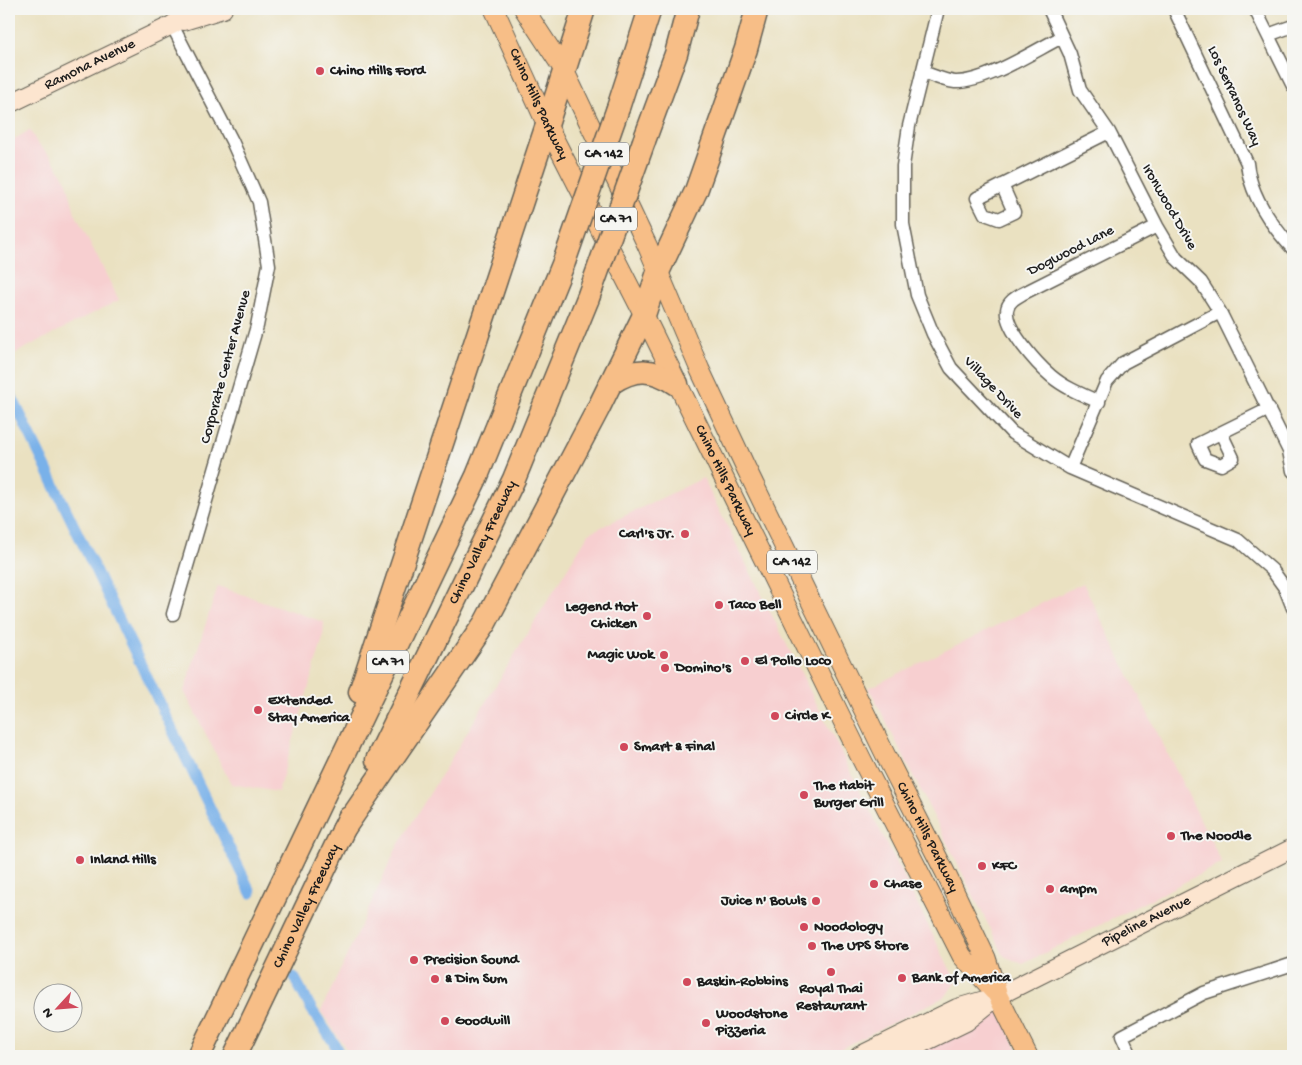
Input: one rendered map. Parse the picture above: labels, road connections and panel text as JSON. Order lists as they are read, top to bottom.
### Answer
{
  "streets": {
    "highway": ["CA 71", "Chino Valley Freeway"],
    "main road": [
      "Ramona Avenue",
      "Chino Hills Parkway",
      "CA 142",
      "Pipeline Avenue"
    ],
    "street": [
      "Los Serranos Way",
      "Ironwood Drive",
      "Dogwood Lane",
      "Corporate Center Avenue",
      "Village Drive"
    ]
  },
  "crossings": [
    ["Ramona Avenue", "Corporate Center Avenue"],
    ["Chino Hills Parkway", "Pipeline Avenue"],
    ["Ironwood Drive", "Dogwood Lane"]
  ],
  "places": [
    "Chino Hills Ford",
    "Carl's Jr.",
    "Taco Bell",
    "Legend Hot Chicken",
    "Magic Wok",
    "El Pollo Loco",
    "Domino's",
    "Extended Stay America",
    "Circle K",
    "Smart & Final",
    "The Habit Burger Grill",
    "The Noodle",
    "Inland Hills",
    "KFC",
    "Chase",
    "ampm",
    "Juice n' Bowls",
    "Noodology",
    "The UPS Store",
    "Precision Sound",
    "Royal Thai Restaurant",
    "Bank of America",
    "& Dim Sum",
    "Baskin-Robbins",
    "Goodwill",
    "Woodstone Pizzeria"
  ],
  "north": "bottom left"
}
